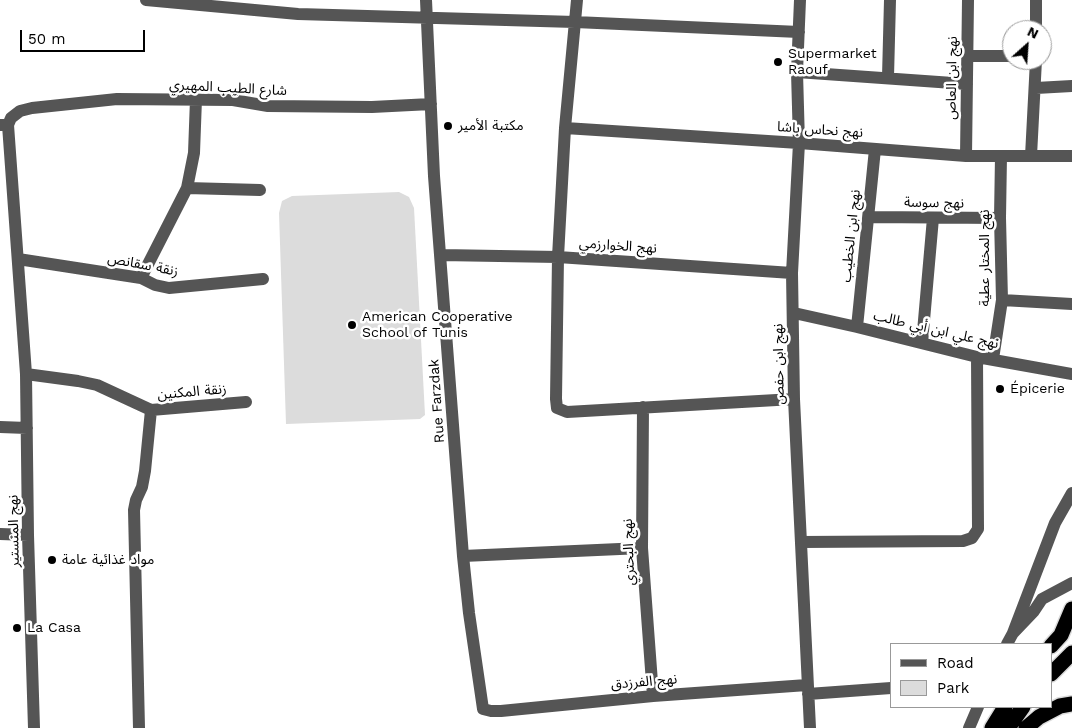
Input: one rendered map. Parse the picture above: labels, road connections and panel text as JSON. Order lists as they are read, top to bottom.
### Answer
{
  "streets": {
    "street": [
      "نهج ابن العاص",
      "شارع الطيب المهيري",
      "نهج نحاس باشا",
      "نهج سوسة",
      "نهج ابن الخطيب",
      "نهج الخوارزمي",
      "نهج المختار عطية",
      "زنقة سقانص",
      "نهج علي ابن أبي طالب",
      "نهج ابن حفص",
      "زنقة المكنين",
      "Rue Farzdak",
      "نهج المنستير",
      "نهج البحتري",
      "نهج الفرزدق"
    ]
  },
  "crossings": [
    ["نهج ابن العاص", "نهج نحاس باشا"],
    ["شارع الطيب المهيري", "Rue Farzdak"],
    ["شارع الطيب المهيري", "نهج المنستير"],
    ["نهج نحاس باشا", "نهج ابن الخطيب"],
    ["نهج نحاس باشا", "نهج المختار عطية"],
    ["نهج نحاس باشا", "نهج ابن حفص"],
    ["نهج سوسة", "نهج ابن الخطيب"],
    ["نهج سوسة", "نهج المختار عطية"],
    ["نهج ابن الخطيب", "نهج علي ابن أبي طالب"],
    ["نهج الخوارزمي", "نهج ابن حفص"],
    ["نهج الخوارزمي", "Rue Farzdak"],
    ["نهج المختار عطية", "نهج علي ابن أبي طالب"],
    ["زنقة سقانص", "نهج المنستير"],
    ["نهج علي ابن أبي طالب", "نهج ابن حفص"],
    ["نهج ابن حفص", "نهج الفرزدق"],
    ["زنقة المكنين", "نهج المنستير"],
    ["Rue Farzdak", "نهج الفرزدق"],
    ["نهج البحتري", "نهج الفرزدق"]
  ],
  "places": [
    "Supermarket Raouf",
    "مكتبة الأمير",
    "American Cooperative School of Tunis",
    "Épicerie",
    "مواد غذائية عامة",
    "La Casa"
  ],
  "legend": ["Road", "Park"],
  "scale_bar": "50 m",
  "north": "top right"
}
